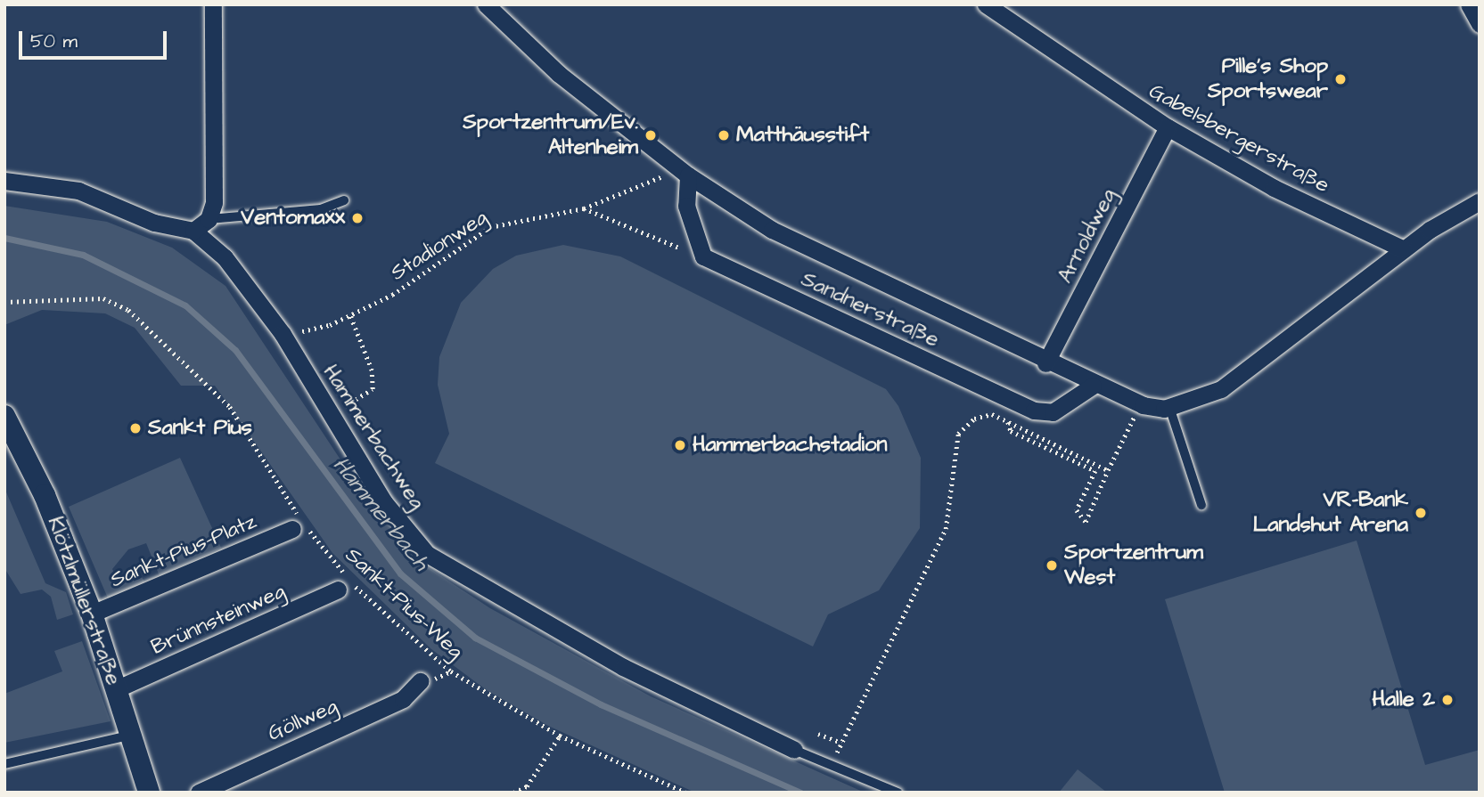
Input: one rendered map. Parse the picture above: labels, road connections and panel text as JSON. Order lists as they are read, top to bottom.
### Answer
{
  "streets": {
    "street": [
      "Gabelsbergerstraße",
      "Arnoldweg",
      "Sandnerstraße",
      "Hammerbachweg",
      "Sankt-Pius-Platz",
      "Klötzlmüllerstraße",
      "Brünnsteinweg",
      "Göllweg"
    ],
    "path": ["Stadionweg", "Sankt-Pius-Weg"]
  },
  "crossings": [
    ["Gabelsbergerstraße", "Arnoldweg"],
    ["Gabelsbergerstraße", "Sandnerstraße"],
    ["Arnoldweg", "Sandnerstraße"],
    ["Stadionweg", "Sandnerstraße"],
    ["Stadionweg", "Hammerbachweg"],
    ["Sankt-Pius-Platz", "Klötzlmüllerstraße"],
    ["Klötzlmüllerstraße", "Brünnsteinweg"]
  ],
  "water": ["Hammerbach"],
  "places": [
    "Pille's Shop Sportswear",
    "Sportzentrum/Ev. Altenheim",
    "Matthäusstift",
    "Ventomaxx",
    "Sankt Pius",
    "Hammerbachstadion",
    "VR-Bank Landshut Arena",
    "Sportzentrum West",
    "Halle 2"
  ],
  "scale_bar": "50 m"
}
